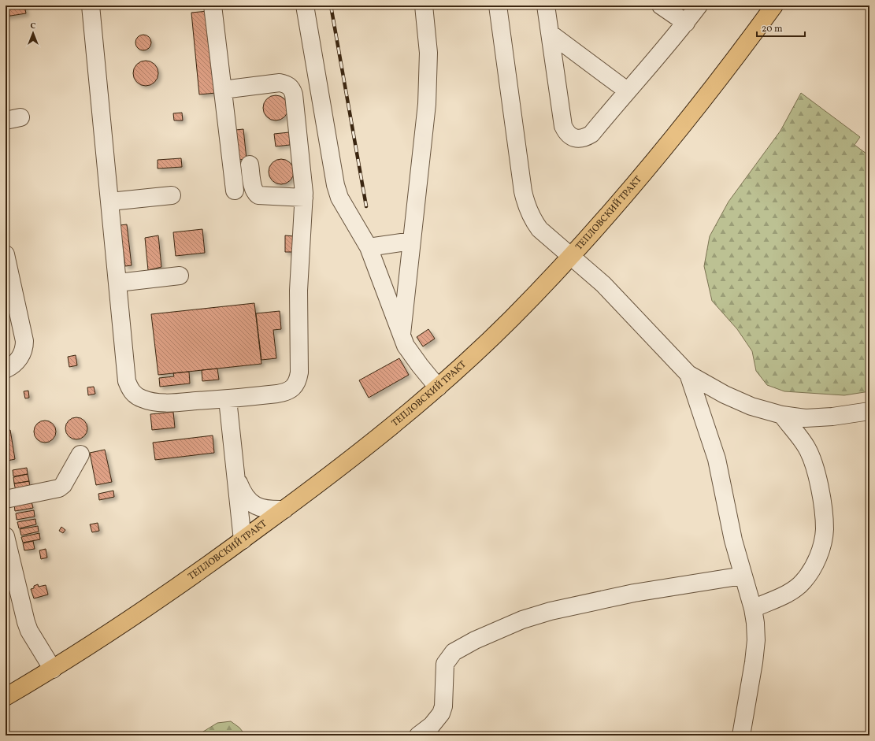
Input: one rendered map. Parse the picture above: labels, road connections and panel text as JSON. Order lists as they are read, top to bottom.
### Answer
{
  "streets": {
    "main road": ["ТЕПЛОВСКИЙ ТРАКТ"]
  },
  "scale_bar": "20 m",
  "north": "top"
}
